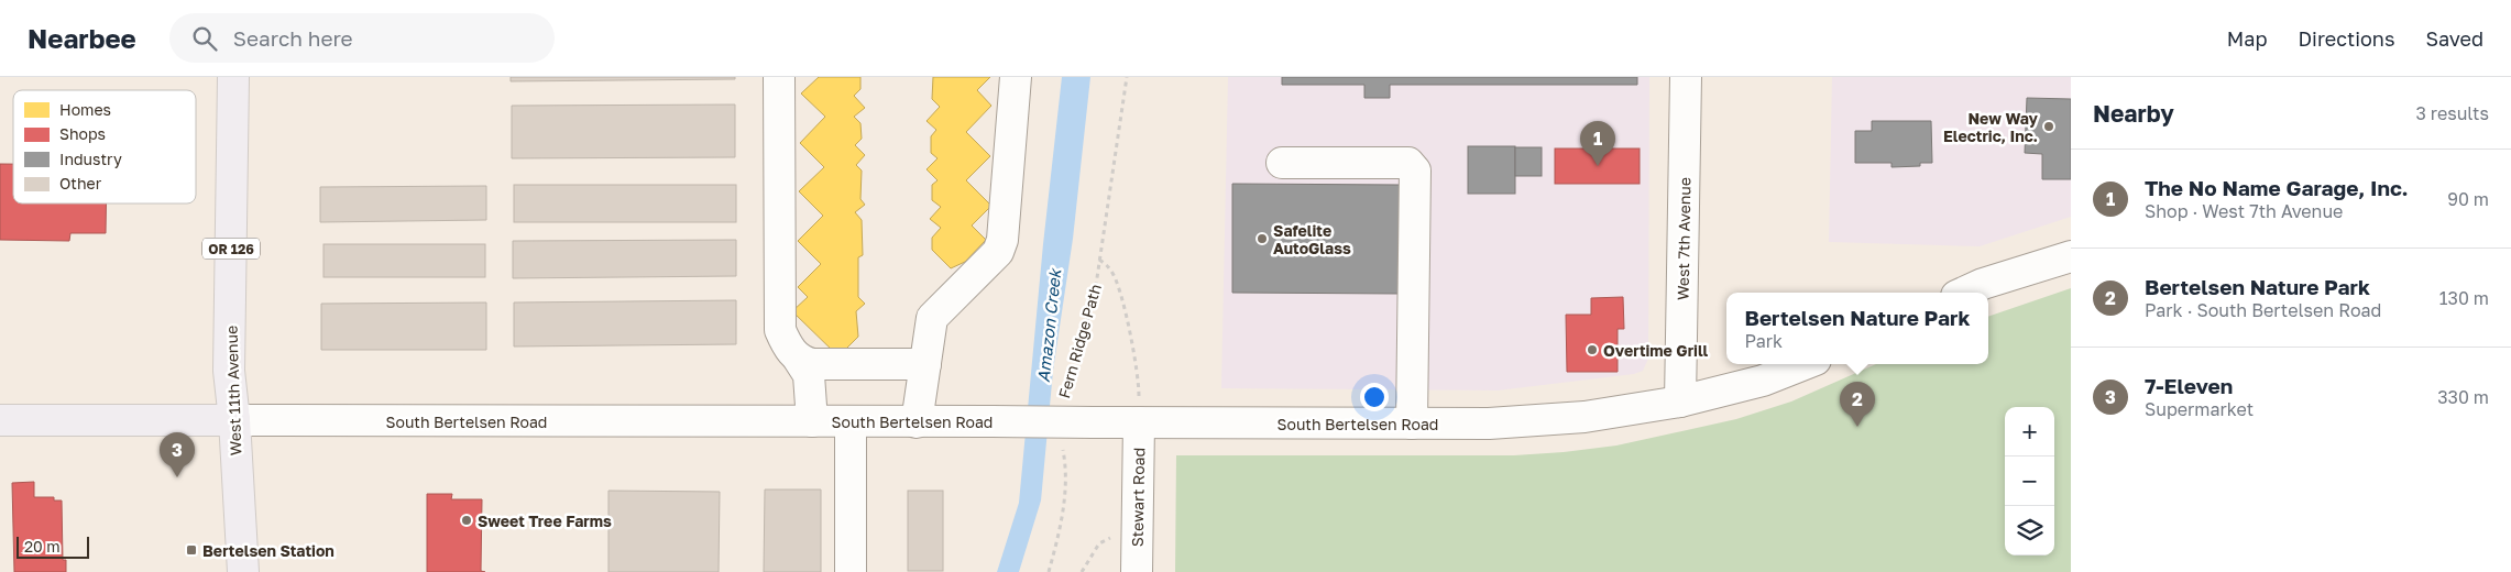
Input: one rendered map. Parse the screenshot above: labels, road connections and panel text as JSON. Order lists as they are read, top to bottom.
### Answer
{
  "streets": {
    "main road": ["OR 126", "West 11th Avenue", "South Bertelsen Road"],
    "street": ["West 7th Avenue", "Stewart Road"],
    "path": ["Fern Ridge Path"]
  },
  "crossings": [
    ["West 7th Avenue", "South Bertelsen Road"],
    ["West 11th Avenue", "South Bertelsen Road"],
    ["South Bertelsen Road", "Stewart Road"]
  ],
  "water": ["Amazon Creek"],
  "places": {
    "other": [
      "New Way Electric, Inc.",
      "Safelite AutoGlass",
      "Overtime Grill",
      "Sweet Tree Farms"
    ],
    "transit": ["Bertelsen Station"]
  },
  "legend": [
    "Homes",
    "Shops",
    "Industry",
    "Other"
  ],
  "scale_bar": "20 m",
  "page": {
    "header": "Nearbee",
    "search": "Search here",
    "nav": ["Map", "Directions", "Saved"],
    "heading": ["Nearby", "3 results"],
    "pins": ["1", "2", "3"],
    "list": [
      {
        "mark": "1",
        "name": "The No Name Garage, Inc.",
        "note": "Shop · West 7th Avenue",
        "value": "90 m"
      },
      {
        "mark": "2",
        "name": "Bertelsen Nature Park",
        "note": "Park · South Bertelsen Road",
        "value": "130 m"
      },
      {
        "mark": "3",
        "name": "7-Eleven",
        "note": "Supermarket",
        "value": "330 m"
      }
    ],
    "popup": ["Bertelsen Nature Park", "Park"],
    "map_buttons": ["+", "−"],
    "scale": "20 m"
  }
}
